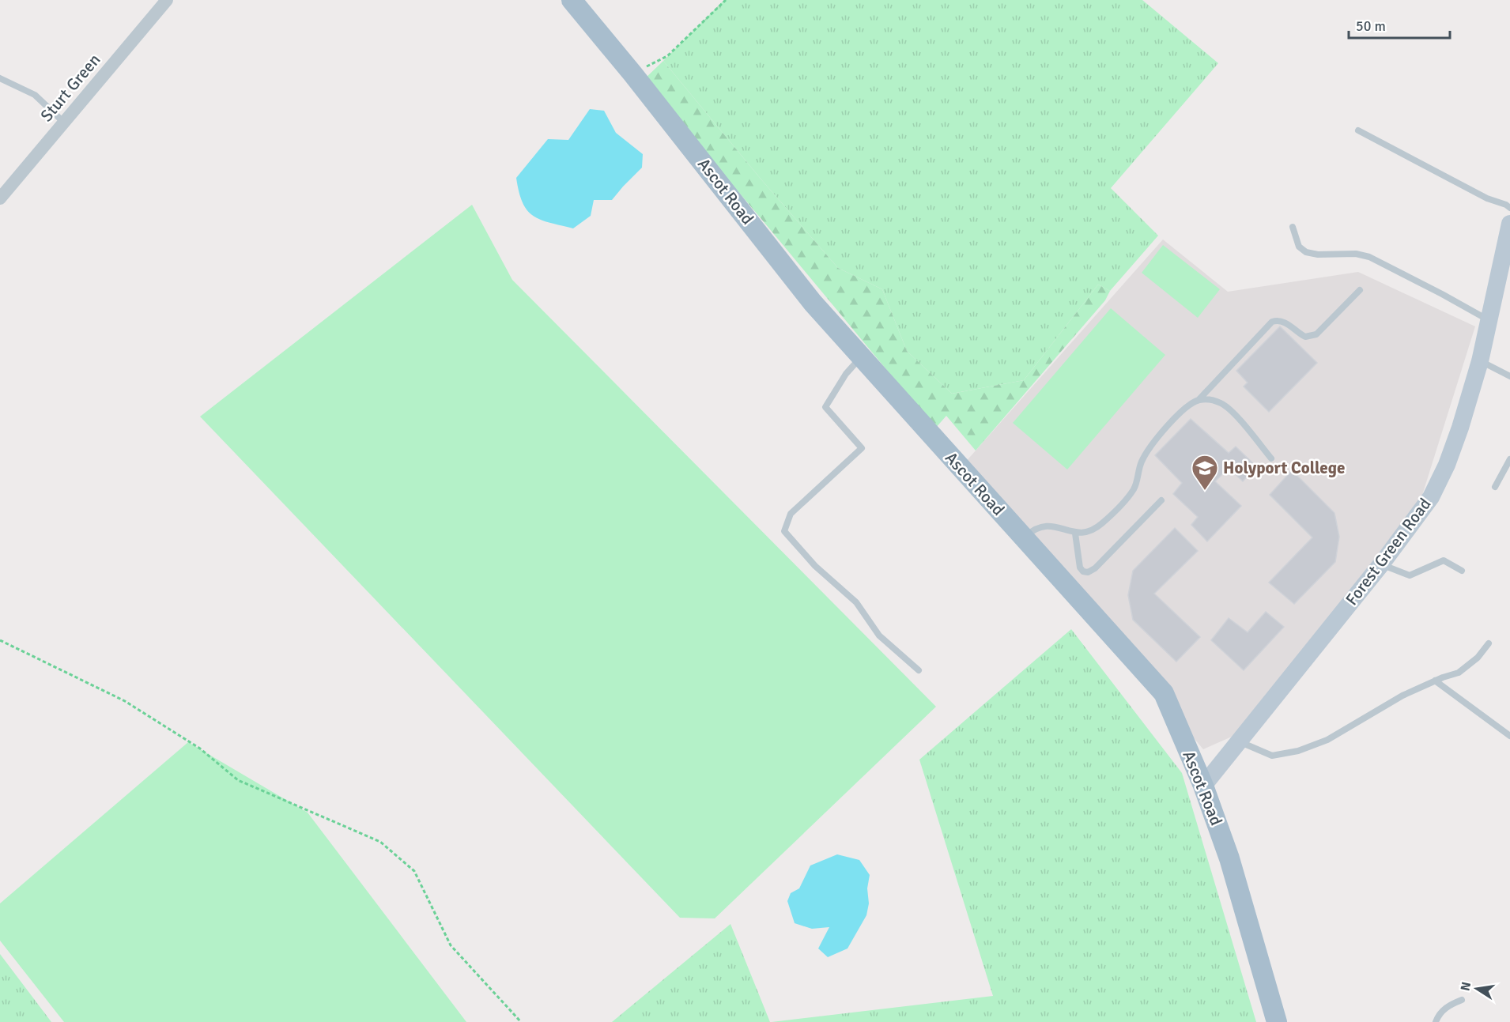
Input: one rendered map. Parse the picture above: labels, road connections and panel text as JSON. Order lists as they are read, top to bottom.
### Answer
{
  "streets": {
    "main road": ["Ascot Road", "Forest Green Road"],
    "street": ["Sturt Green"]
  },
  "crossings": [
    ["Ascot Road", "Forest Green Road"]
  ],
  "places": {
    "school or university": ["Holyport College"]
  },
  "scale_bar": "50 m",
  "north": "left"
}
